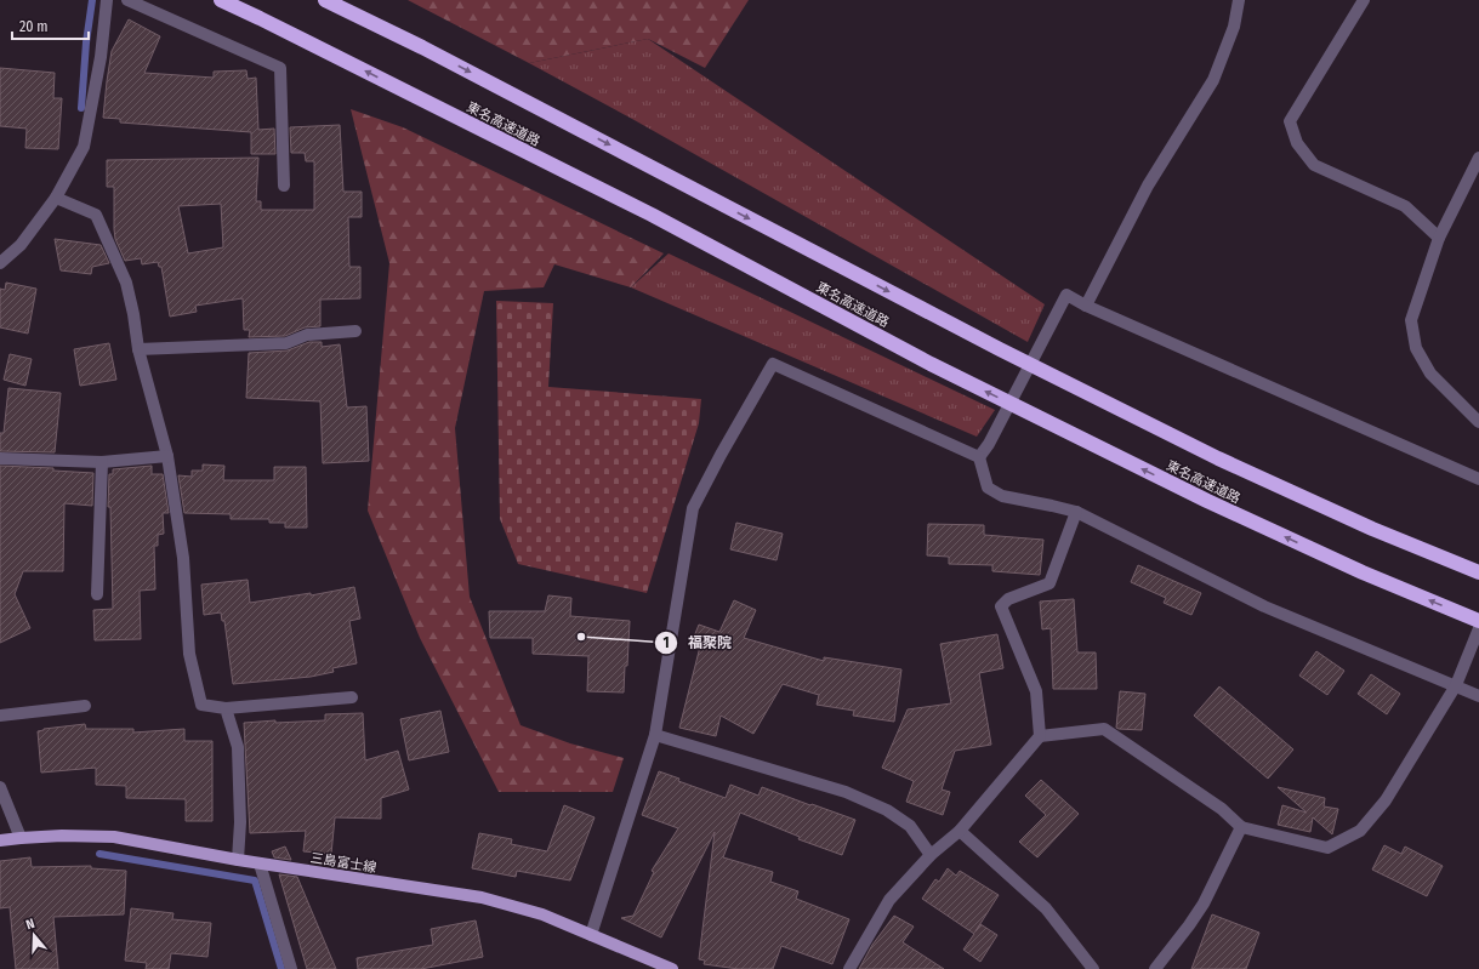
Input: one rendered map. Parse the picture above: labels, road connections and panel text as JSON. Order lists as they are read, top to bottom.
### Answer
{
  "streets": {
    "highway": ["東名高速道路"],
    "main road": ["三島富士線"]
  },
  "places": ["福聚院"],
  "scale_bar": "20 m",
  "north": "top"
}
